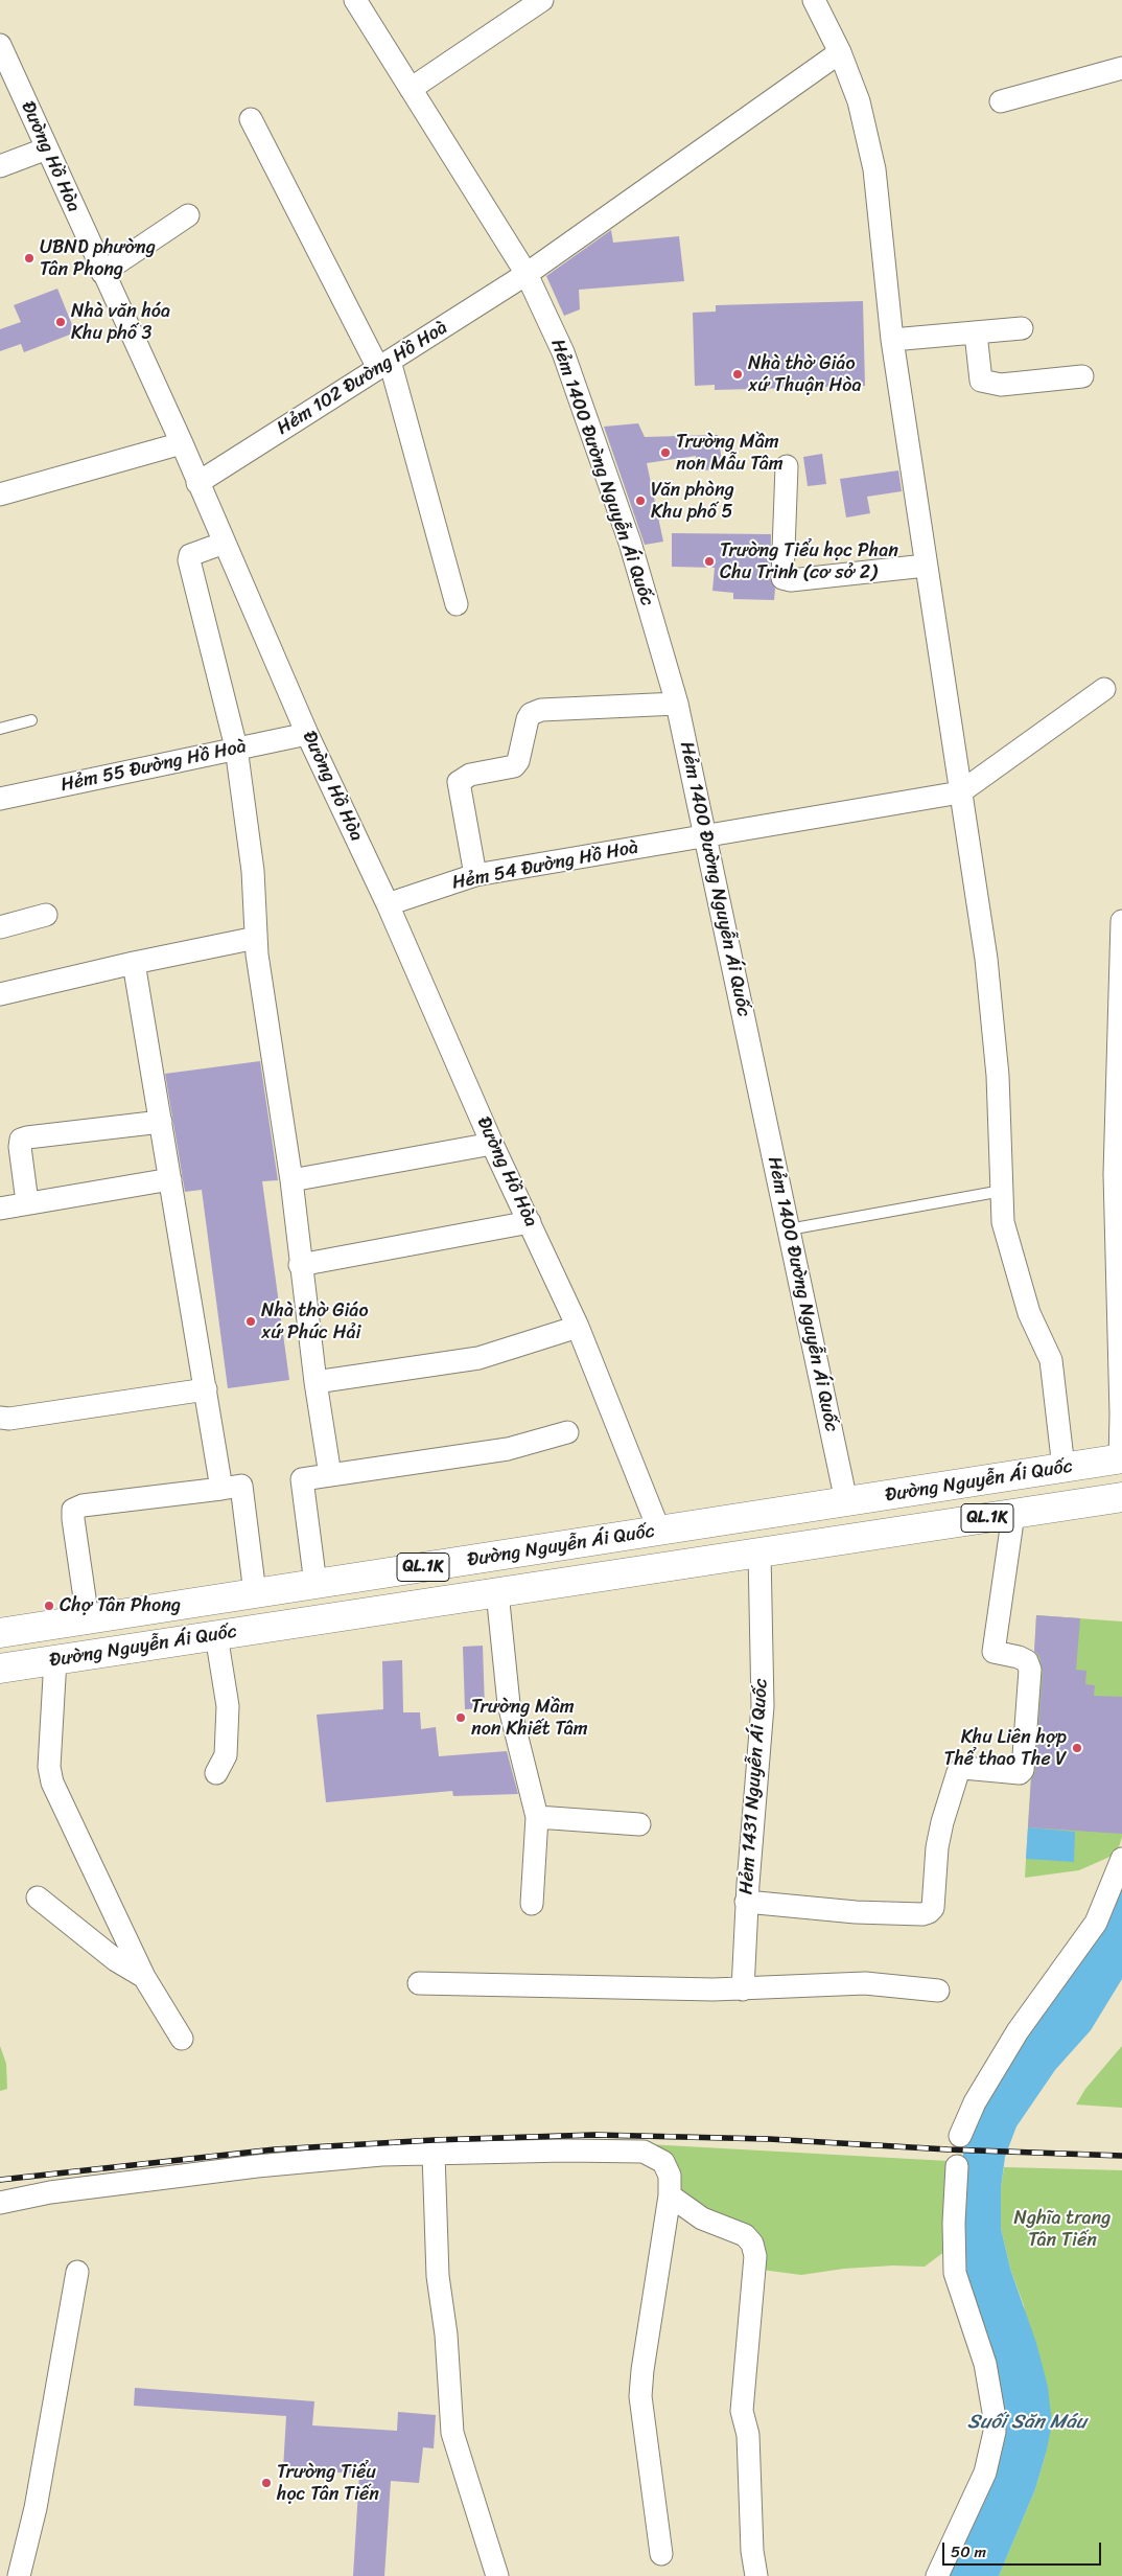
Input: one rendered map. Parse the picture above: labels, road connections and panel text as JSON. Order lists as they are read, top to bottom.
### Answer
{
  "streets": {
    "main road": ["Đường Nguyễn Ái Quốc", "QL.1K"],
    "street": [
      "Đường Hồ Hòa",
      "Hẻm 102 Đường Hồ Hoà",
      "Hẻm 1400 Đường Nguyễn Ái Quốc",
      "Hẻm 55 Đường Hồ Hoà",
      "Hẻm 54 Đường Hồ Hoà",
      "Hẻm 1431 Nguyễn Ái Quốc"
    ]
  },
  "crossings": [
    ["Đường Hồ Hòa", "Hẻm 102 Đường Hồ Hoà"],
    ["Đường Hồ Hòa", "Hẻm 55 Đường Hồ Hoà"],
    ["Đường Hồ Hòa", "Hẻm 54 Đường Hồ Hoà"],
    ["Đường Hồ Hòa", "Đường Nguyễn Ái Quốc"],
    ["Hẻm 102 Đường Hồ Hoà", "Hẻm 1400 Đường Nguyễn Ái Quốc"],
    ["Hẻm 1400 Đường Nguyễn Ái Quốc", "Hẻm 54 Đường Hồ Hoà"],
    ["Hẻm 1400 Đường Nguyễn Ái Quốc", "Đường Nguyễn Ái Quốc"],
    ["Đường Nguyễn Ái Quốc", "Hẻm 1431 Nguyễn Ái Quốc"]
  ],
  "water": ["Suối Săn Máu"],
  "parks": ["Nghĩa trang Tân Tiến"],
  "places": [
    "UBND phường Tân Phong",
    "Nhà văn hóa Khu phố 3",
    "Nhà thờ Giáo xứ Thuận Hòa",
    "Trường Mầm non Mẫu Tâm",
    "Văn phòng Khu phố 5",
    "Trường Tiểu học Phan Chu Trinh (cơ sở 2)",
    "Nhà thờ Giáo xứ Phúc Hải",
    "Chợ Tân Phong",
    "Trường Mầm non Khiết Tâm",
    "Khu Liên hợp Thể thao The V",
    "Trường Tiểu học Tân Tiến"
  ],
  "scale_bar": "50 m"
}
